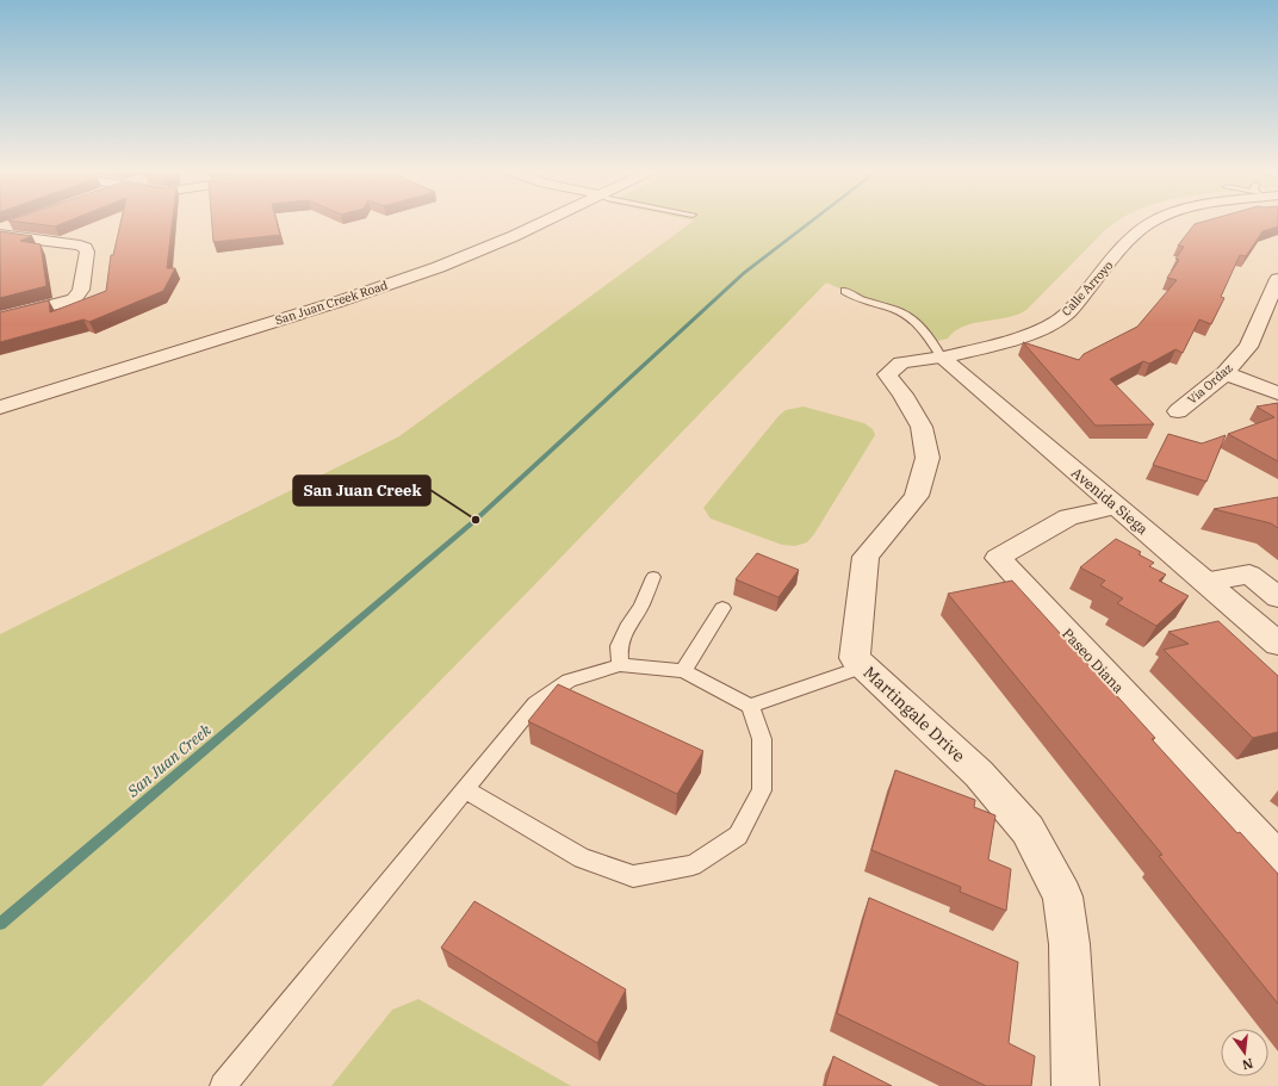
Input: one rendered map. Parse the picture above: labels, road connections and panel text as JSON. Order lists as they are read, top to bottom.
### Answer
{
  "streets": {
    "street": [
      "Calle Arroyo",
      "San Juan Creek Road",
      "Via Ordaz",
      "Avenida Siega",
      "Paseo Diana",
      "Martingale Drive"
    ]
  },
  "crossings": [
    ["Calle Arroyo", "Avenida Siega"],
    ["Calle Arroyo", "Martingale Drive"],
    ["Avenida Siega", "Paseo Diana"],
    ["Avenida Siega", "Martingale Drive"]
  ],
  "water": ["San Juan Creek"],
  "places": ["San Juan Creek"],
  "north": "bottom"
}
